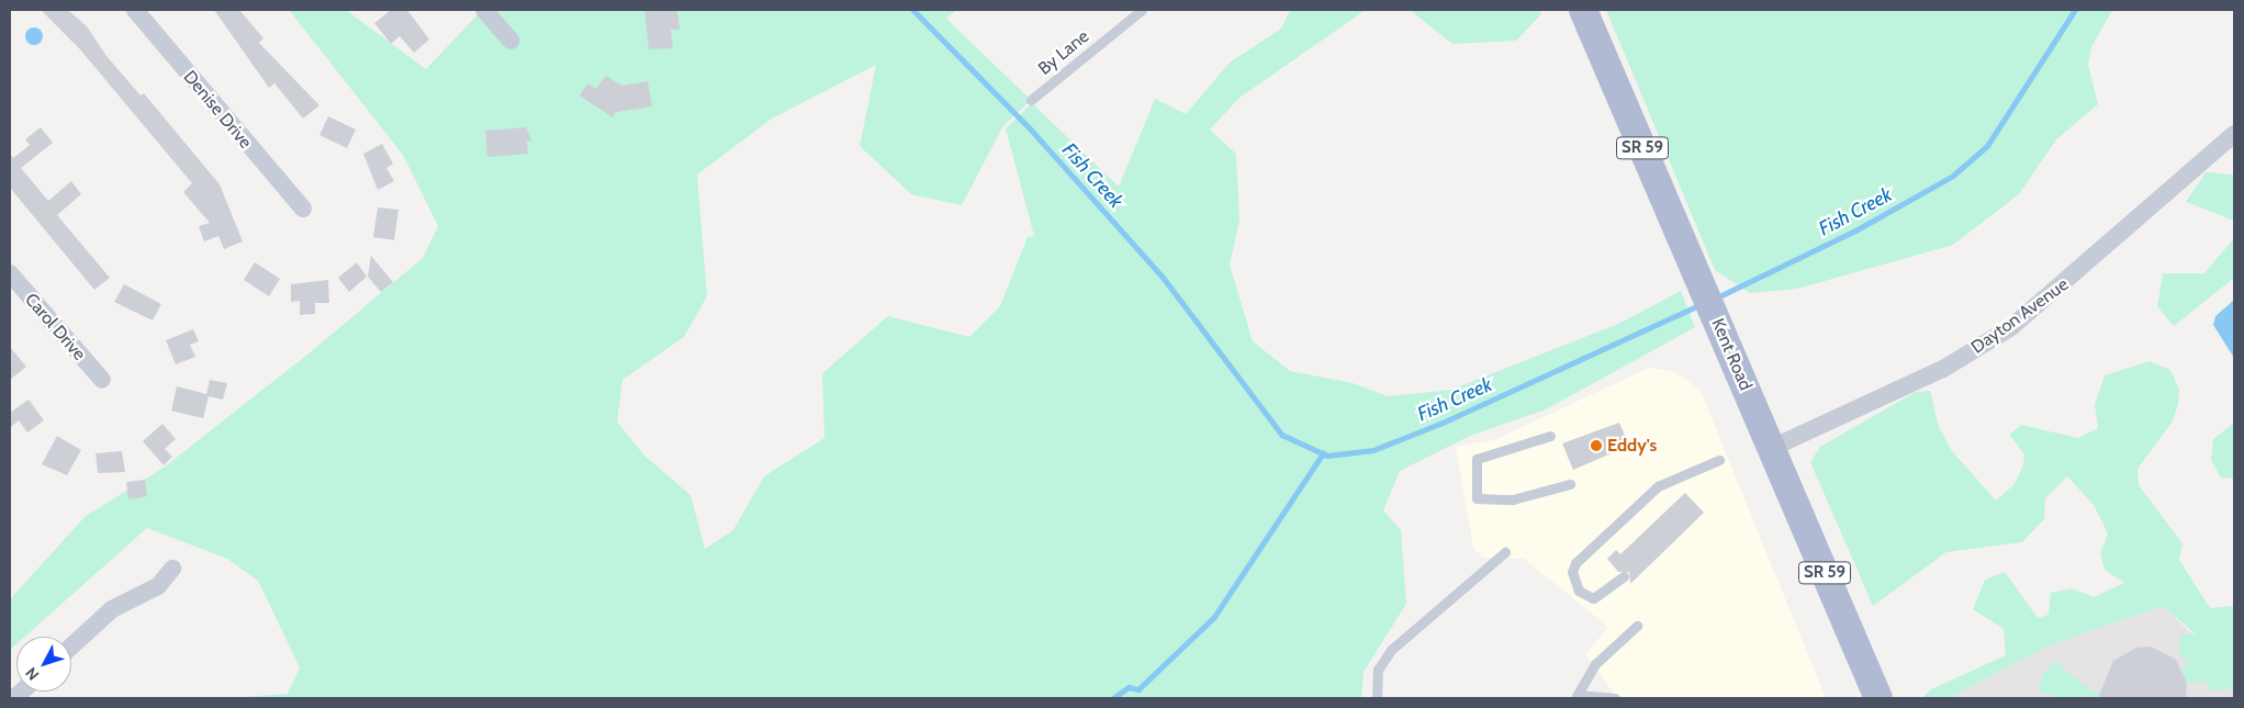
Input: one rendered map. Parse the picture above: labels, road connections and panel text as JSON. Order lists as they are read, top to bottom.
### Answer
{
  "streets": {
    "main road": ["SR 59", "Kent Road"],
    "street": ["Denise Drive", "Dayton Avenue", "Carol Drive"],
    "lane": ["By Lane"]
  },
  "crossings": [
    ["Dayton Avenue", "Kent Road"]
  ],
  "water": ["Fish Creek"],
  "places": ["Eddy's"],
  "north": "bottom left"
}
